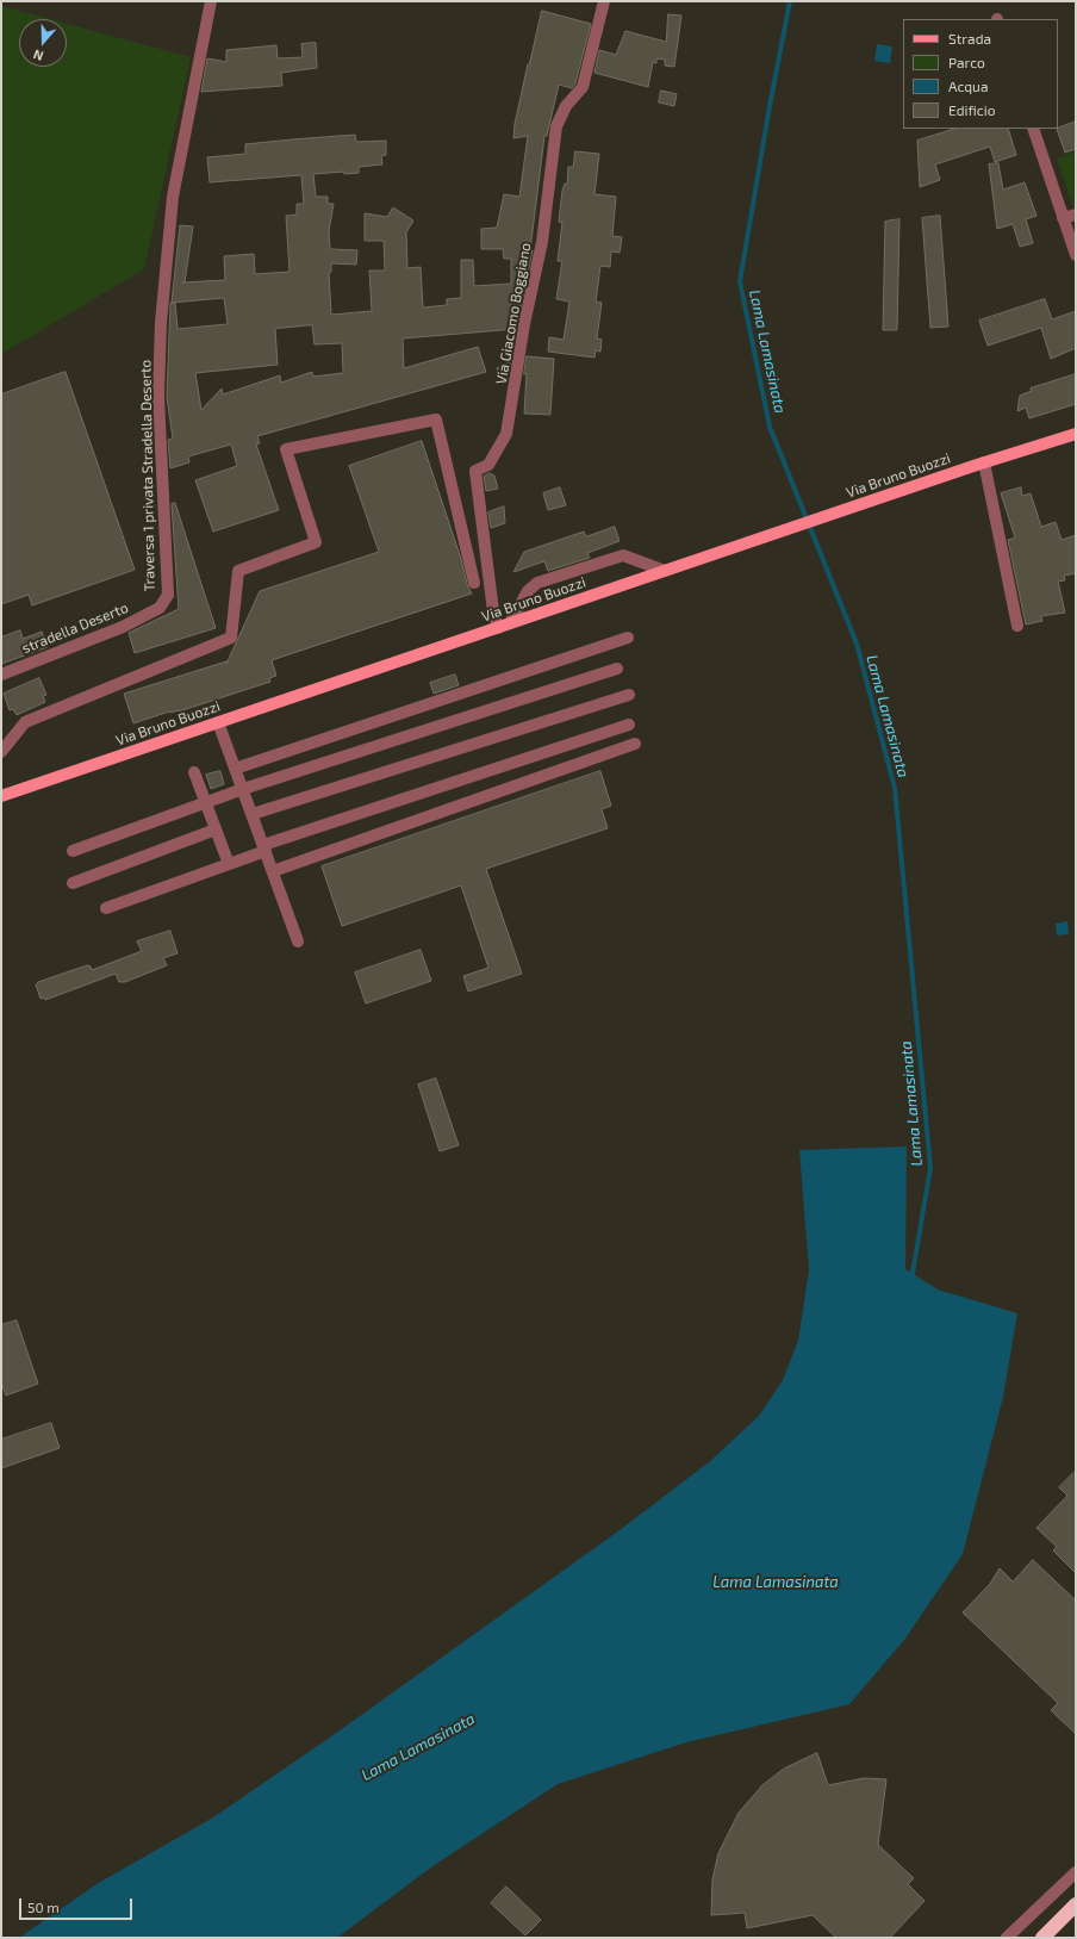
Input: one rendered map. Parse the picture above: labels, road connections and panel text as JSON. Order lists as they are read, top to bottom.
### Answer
{
  "streets": {
    "main road": ["Via Bruno Buozzi"],
    "street": ["Via Giacomo Boggiano", "Traversa 1 privata Stradella Deserto", "stradella Deserto"]
  },
  "crossings": [
    ["Via Giacomo Boggiano", "Via Bruno Buozzi"],
    ["Traversa 1 privata Stradella Deserto", "stradella Deserto"]
  ],
  "water": ["Lama Lamasinata"],
  "legend": [
    "Strada",
    "Parco",
    "Acqua",
    "Edificio"
  ],
  "scale_bar": "50 m",
  "north": "bottom"
}
